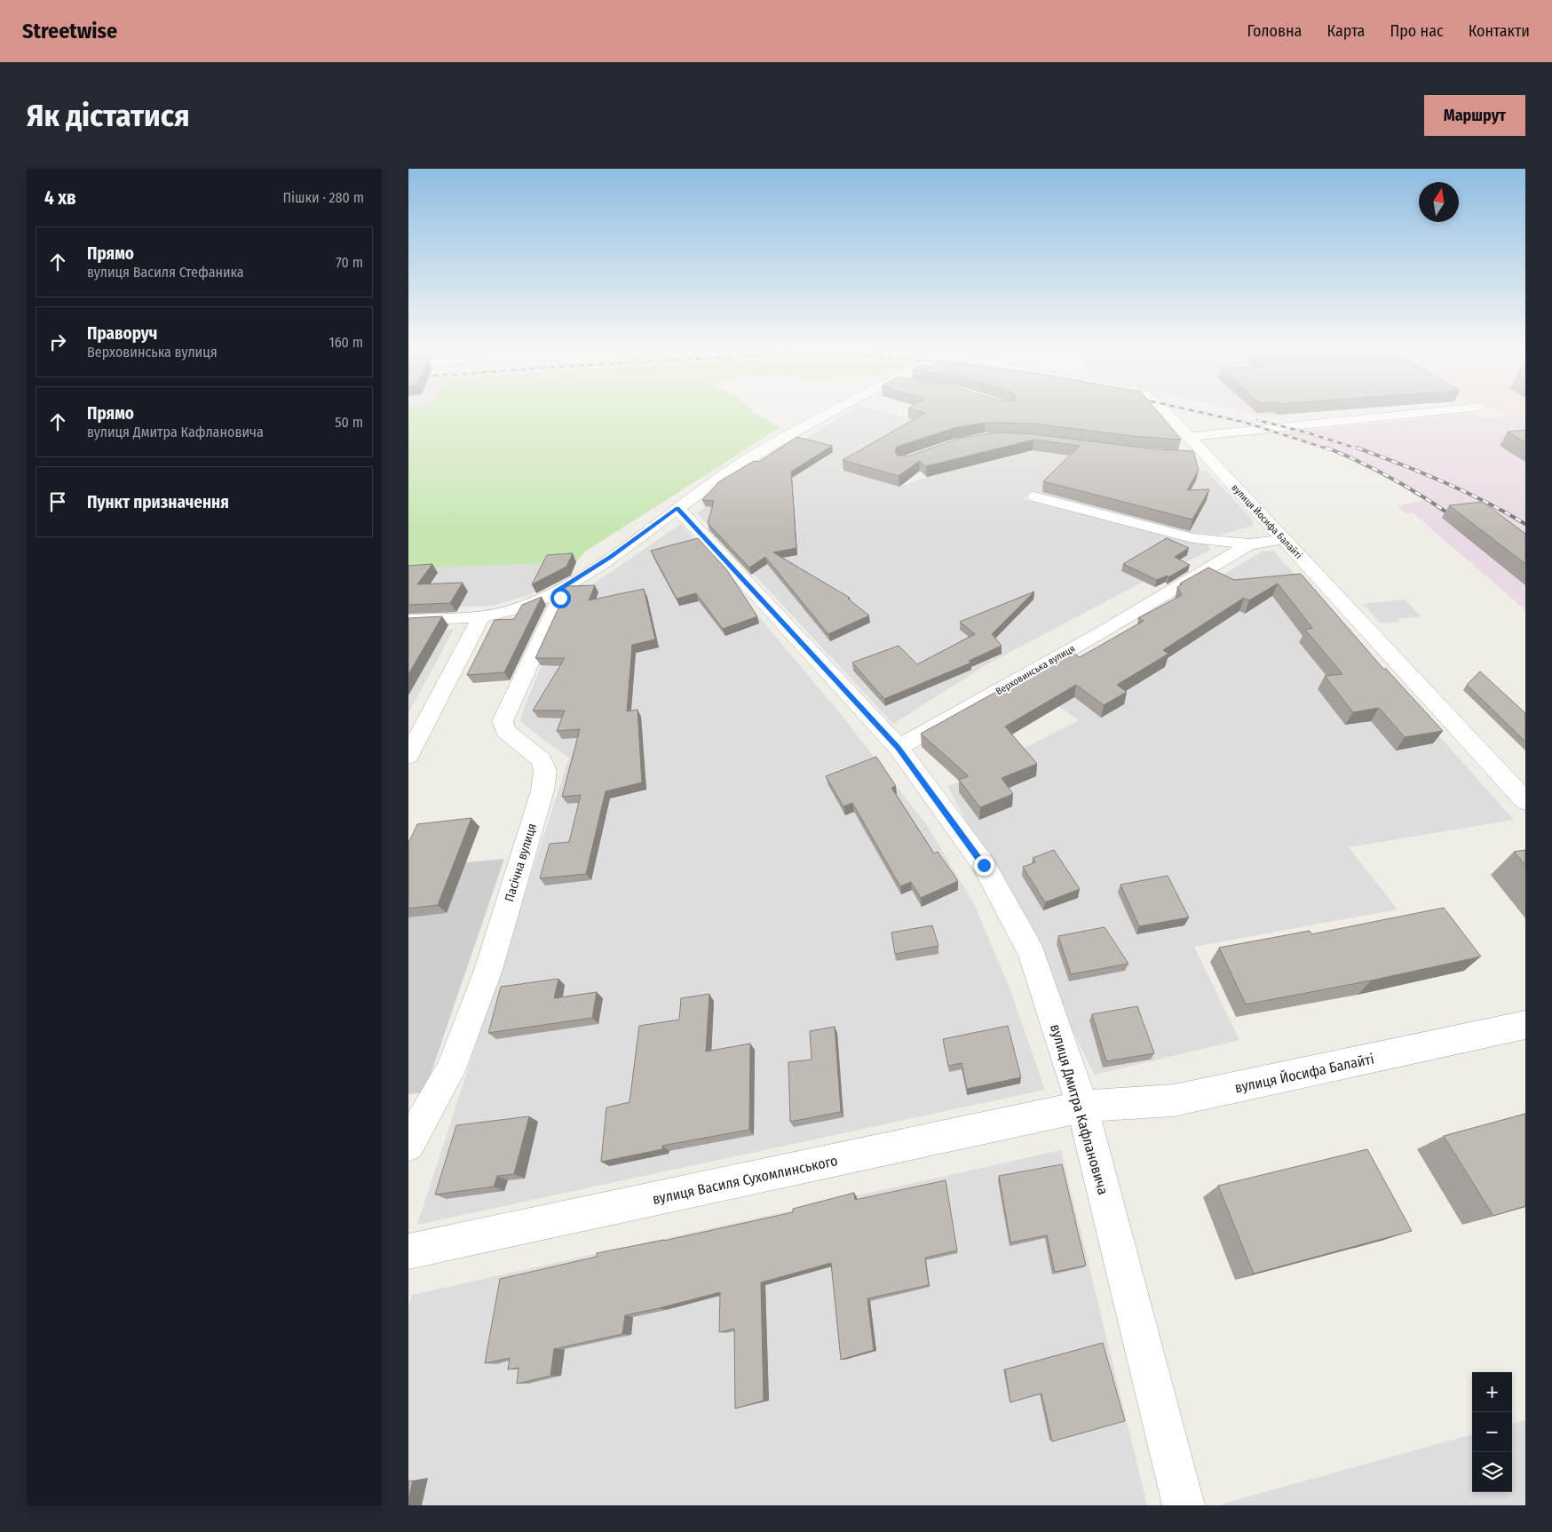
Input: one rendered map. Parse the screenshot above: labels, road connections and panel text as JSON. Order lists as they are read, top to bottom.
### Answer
{
  "streets": {
    "street": [
      "вулиця Йосифа Балайті",
      "Верховинська вулиця",
      "Пасічна вулиця",
      "вулиця Дмитра Кафлановича",
      "вулиця Василя Сухомлинського"
    ]
  },
  "crossings": [
    ["вулиця Йосифа Балайті", "Верховинська вулиця"],
    ["вулиця Йосифа Балайті", "вулиця Дмитра Кафлановича"],
    ["вулиця Йосифа Балайті", "вулиця Василя Сухомлинського"],
    ["Верховинська вулиця", "вулиця Дмитра Кафлановича"],
    ["вулиця Дмитра Кафлановича", "вулиця Василя Сухомлинського"]
  ],
  "north": "top",
  "page": {
    "header": "Streetwise",
    "nav": [
      "Головна",
      "Карта",
      "Про нас",
      "Контакти"
    ],
    "buttons": "Маршрут",
    "title": "Як дістатися",
    "heading": ["4 хв", "Пішки · 280 m"],
    "list": [
      ["Прямо", "вулиця Василя Стефаника", "70 m"],
      ["Праворуч", "Верховинська вулиця", "160 m"],
      ["Прямо", "вулиця Дмитра Кафлановича", "50 m"],
      "Пункт призначення"
    ],
    "map_buttons": ["+", "−"]
  }
}
